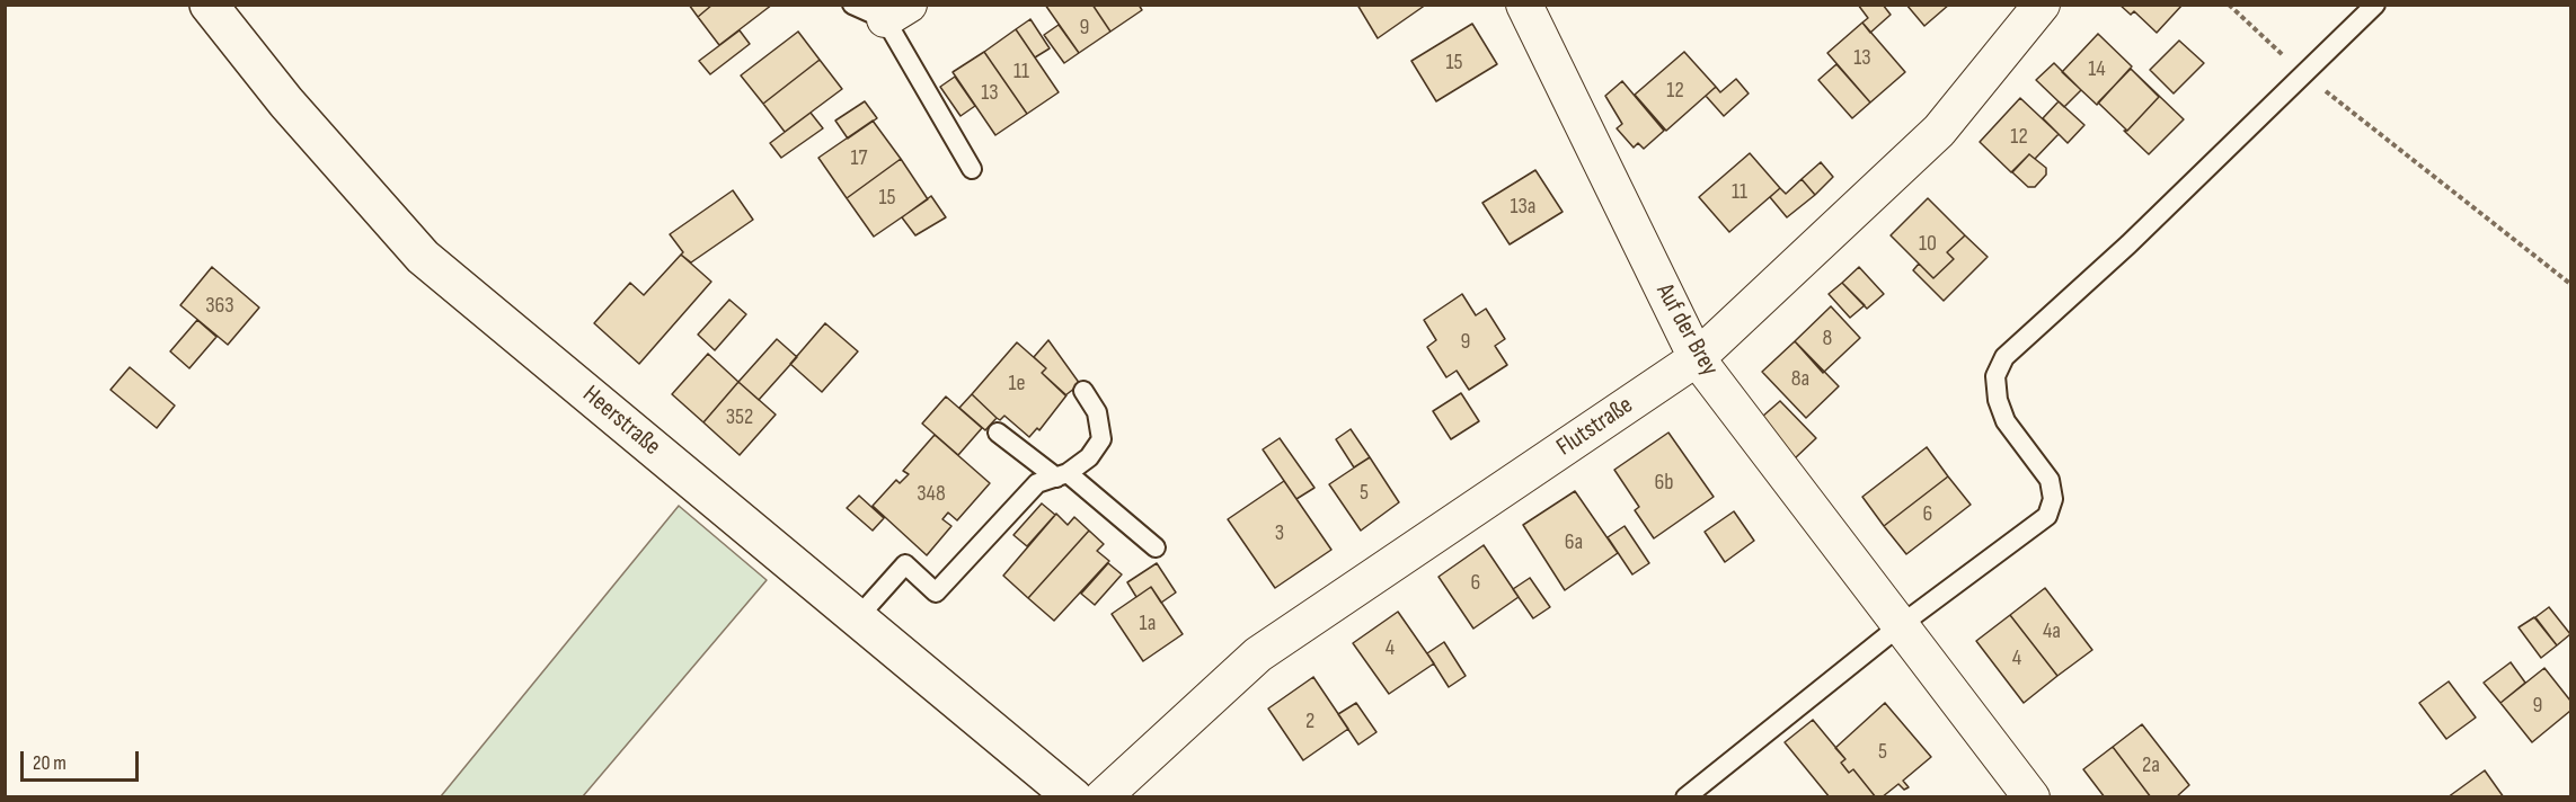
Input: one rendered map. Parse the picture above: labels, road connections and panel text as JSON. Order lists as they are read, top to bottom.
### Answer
{
  "streets": {
    "main road": ["Heerstraße"],
    "street": ["Auf der Brey", "Flutstraße"]
  },
  "crossings": [
    ["Auf der Brey", "Flutstraße"]
  ],
  "house_numbers": [
    "9",
    "13",
    "15",
    "14",
    "11",
    "12",
    "13",
    "12",
    "17",
    "11",
    "15",
    "13a",
    "10",
    "363",
    "8",
    "9",
    "8a",
    "1e",
    "352",
    "6b",
    "5",
    "348",
    "6",
    "3",
    "6a",
    "6",
    "1a",
    "4a",
    "4",
    "4",
    "9",
    "2",
    "5",
    "2a"
  ],
  "scale_bar": "20 m"
}
